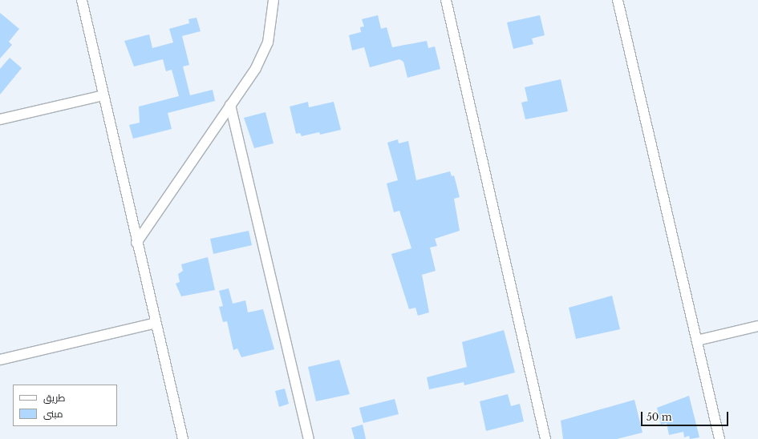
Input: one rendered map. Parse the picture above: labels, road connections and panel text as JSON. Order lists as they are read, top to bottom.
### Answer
{
  "legend": ["طريق", "مبنى"],
  "scale_bar": "50 m"
}
